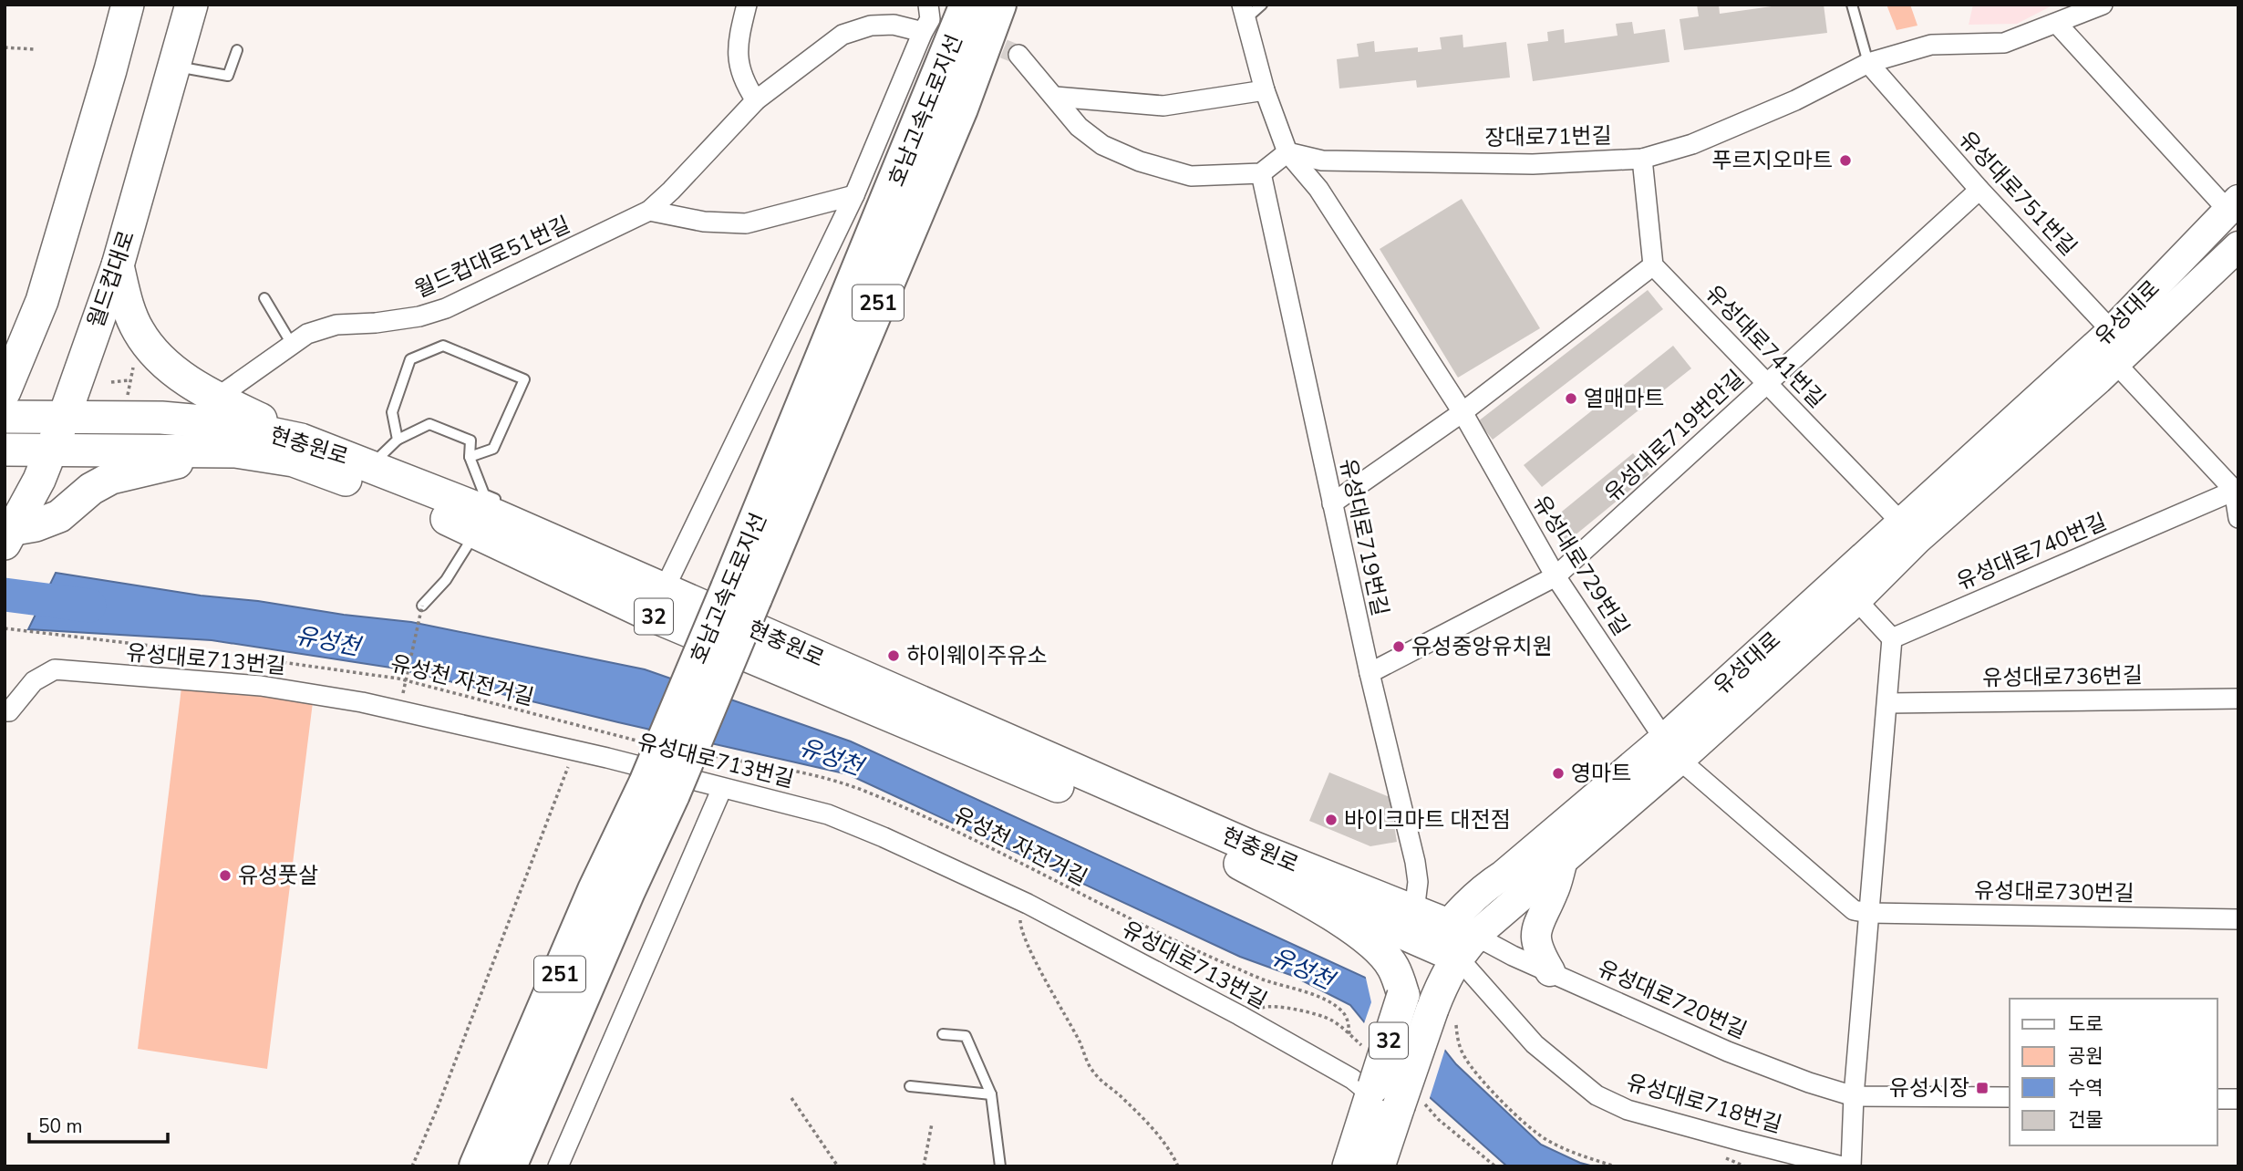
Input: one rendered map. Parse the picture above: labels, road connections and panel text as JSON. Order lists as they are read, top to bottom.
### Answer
{
  "streets": {
    "highway": ["호남고속도로지선", "251"],
    "main road": [
      "월드컵대로",
      "유성대로",
      "현충원로",
      "32"
    ],
    "street": [
      "장대로71번길",
      "유성대로751번길",
      "월드컵대로51번길",
      "유성대로741번길",
      "유성대로719번안길",
      "유성대로719번길",
      "유성대로740번길",
      "유성대로729번길",
      "유성대로713번길",
      "유성대로736번길",
      "유성대로730번길",
      "유성대로720번길",
      "유성대로718번길"
    ],
    "path": ["유성천 자전거길"]
  },
  "crossings": [
    ["호남고속도로지선", "월드컵대로51번길"],
    ["장대로71번길", "유성대로751번길"],
    ["장대로71번길", "유성대로"],
    ["장대로71번길", "유성대로729번길"],
    ["유성대로751번길", "유성대로"],
    ["유성대로751번길", "유성대로719번안길"],
    ["월드컵대로", "현충원로"],
    ["유성대로", "유성대로741번길"],
    ["유성대로", "현충원로"],
    ["유성대로", "유성대로729번길"],
    ["유성대로", "유성대로713번길"],
    ["유성대로", "유성대로730번길"],
    ["유성대로", "유성대로720번길"],
    ["유성대로", "유성대로718번길"],
    ["유성대로741번길", "유성대로719번안길"],
    ["유성대로719번안길", "유성대로719번길"],
    ["유성대로719번안길", "유성대로729번길"],
    ["현충원로", "유성대로719번길"],
    ["현충원로", "유성대로720번길"],
    ["현충원로", "유성대로718번길"],
    ["유성대로729번길", "유성대로730번길"],
    ["유성대로713번길", "유성천 자전거길"],
    ["유성대로720번길", "유성대로718번길"]
  ],
  "water": ["유성천"],
  "places": {
    "other": [
      "푸르지오마트",
      "열매마트",
      "유성중앙유치원",
      "하이웨이주유소",
      "영마트",
      "바이크마트 대전점",
      "유성풋살"
    ],
    "transit": ["유성시장"]
  },
  "legend": [
    "도로",
    "공원",
    "수역",
    "건물"
  ],
  "scale_bar": "50 m"
}
